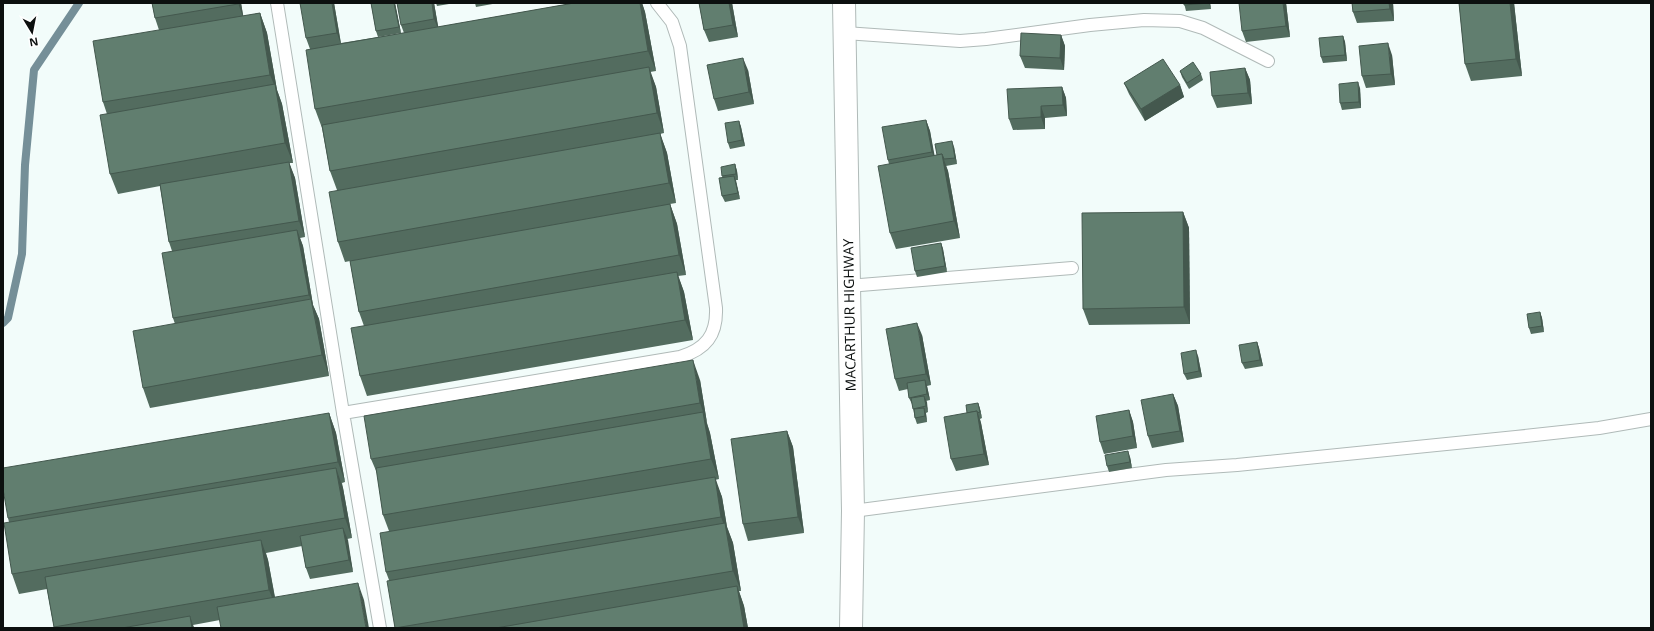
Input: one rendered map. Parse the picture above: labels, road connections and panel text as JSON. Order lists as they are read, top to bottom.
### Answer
{
  "streets": {
    "highway": ["MACARTHUR HIGHWAY"]
  },
  "north": "bottom"
}
